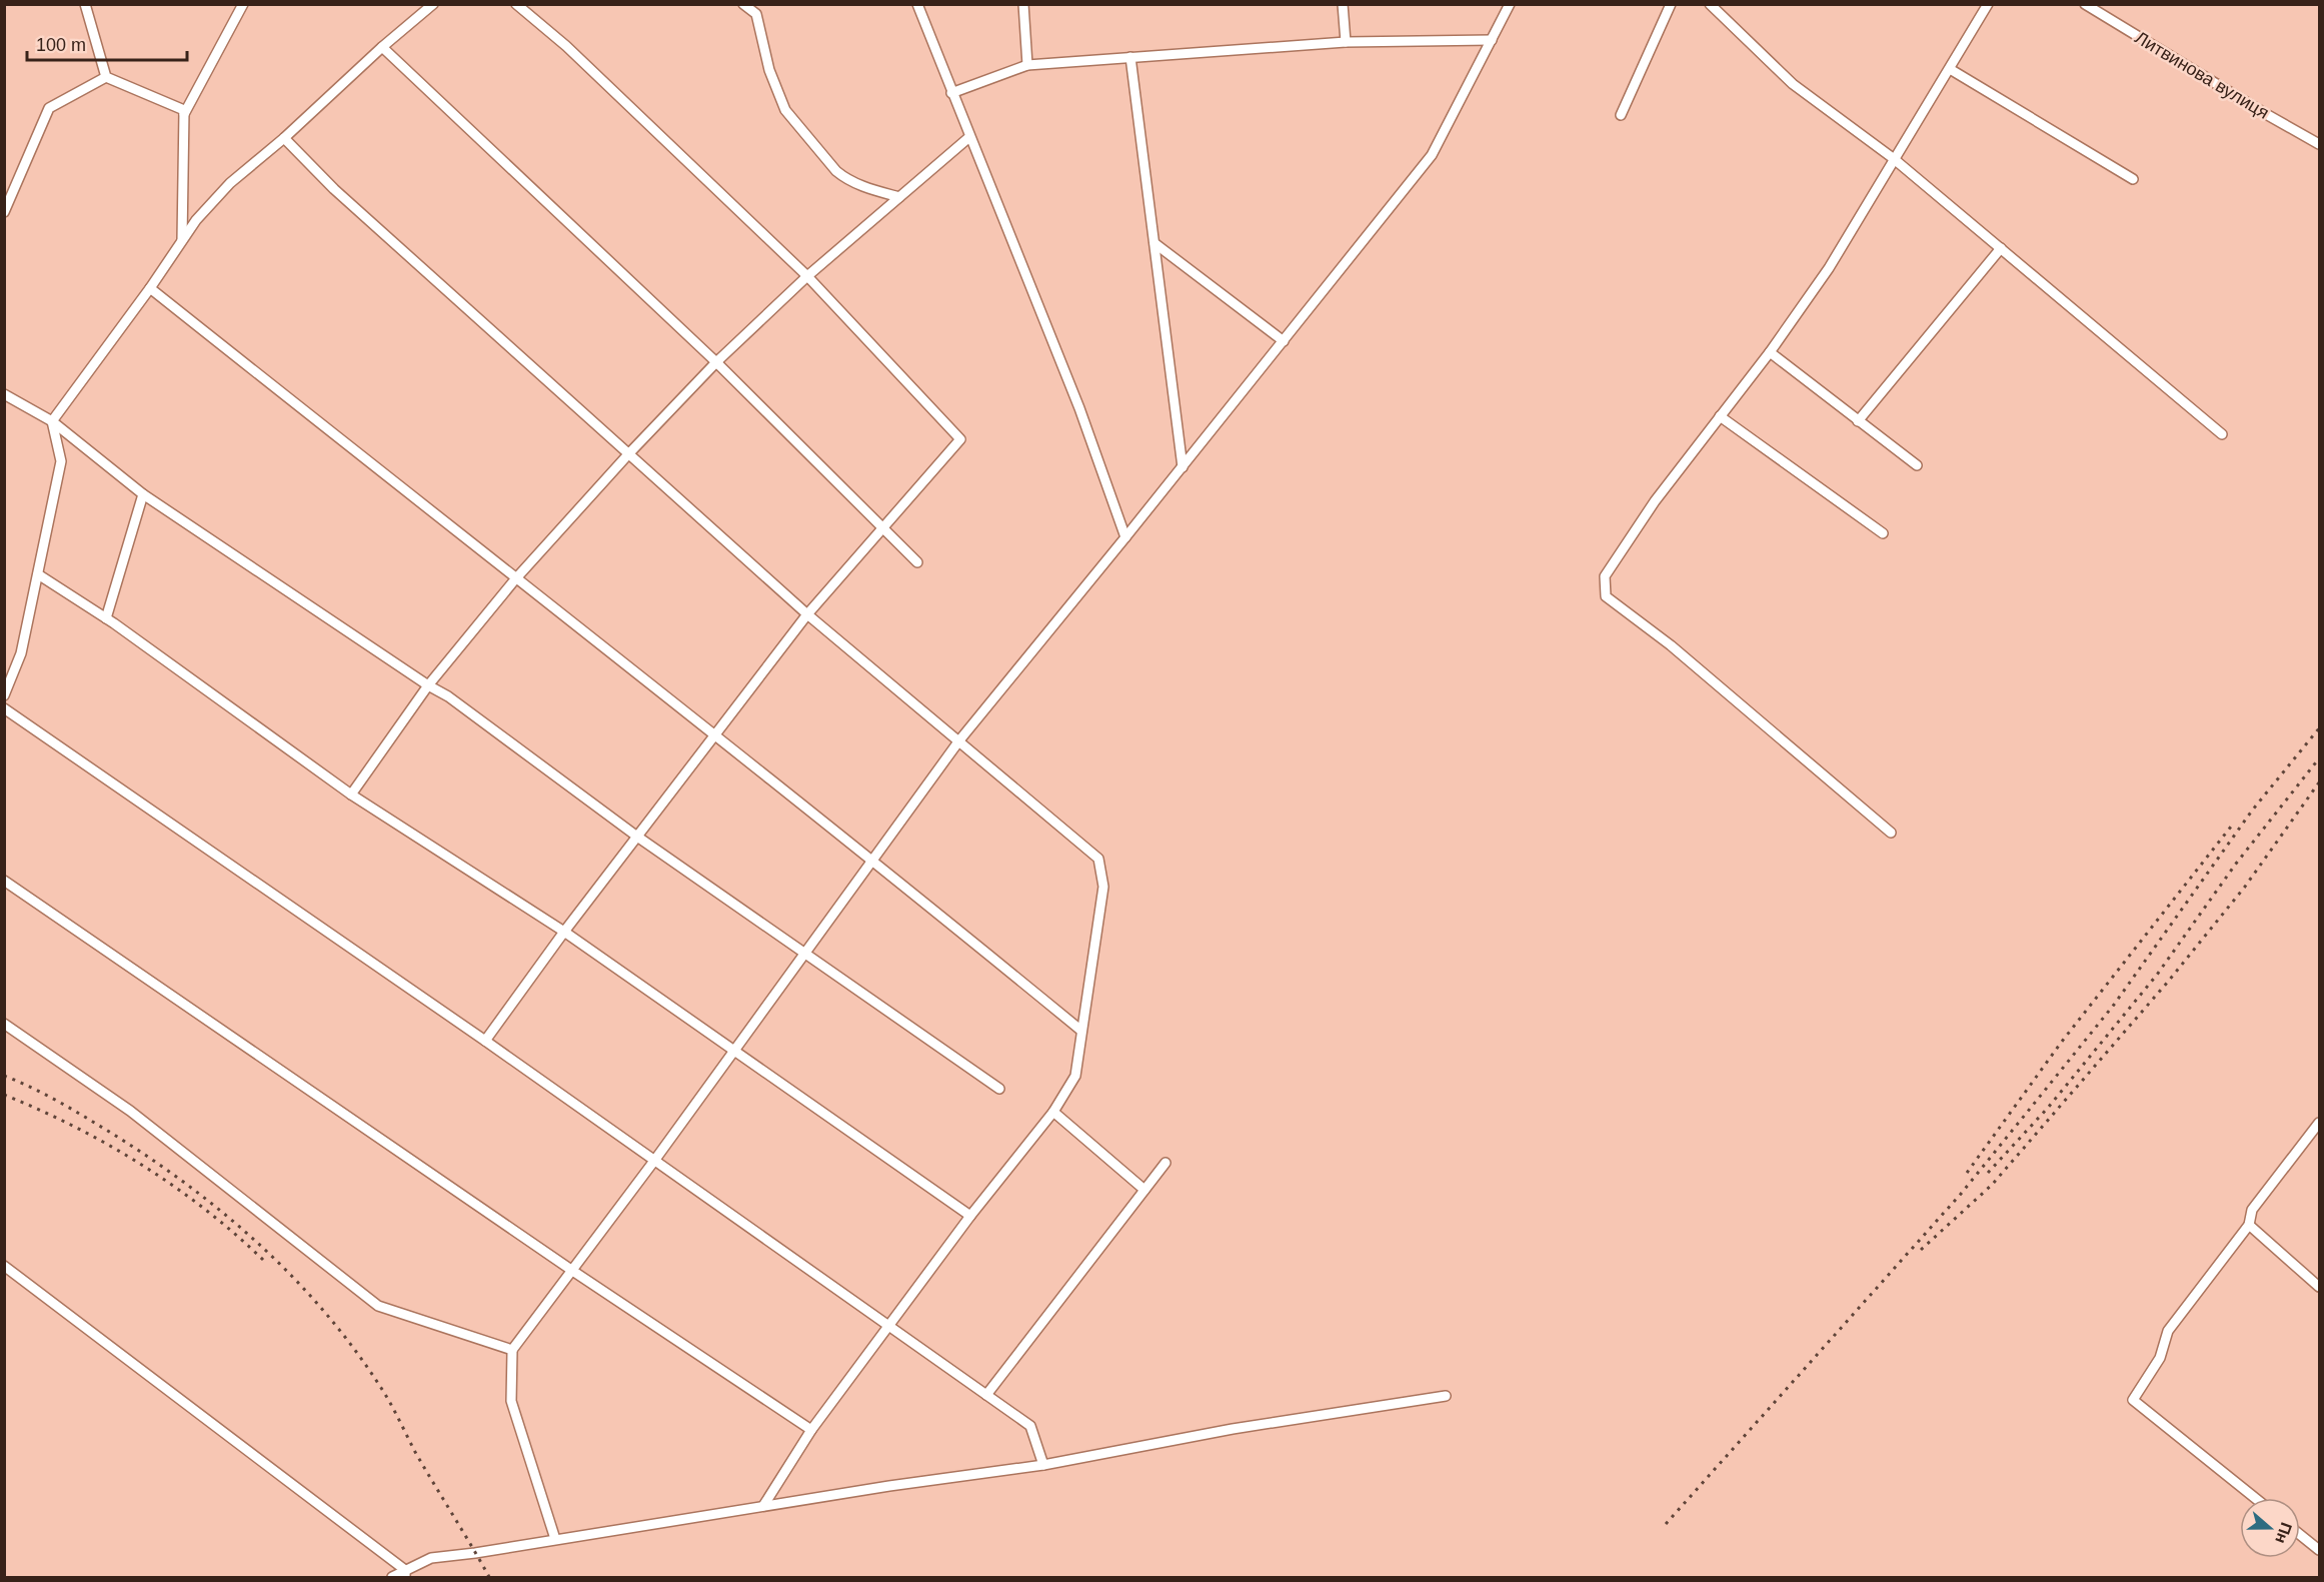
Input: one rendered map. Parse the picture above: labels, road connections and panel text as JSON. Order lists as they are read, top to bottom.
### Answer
{
  "streets": {
    "street": ["Литвинова вулиця"]
  },
  "scale_bar": "100 m",
  "north": "right"
}
